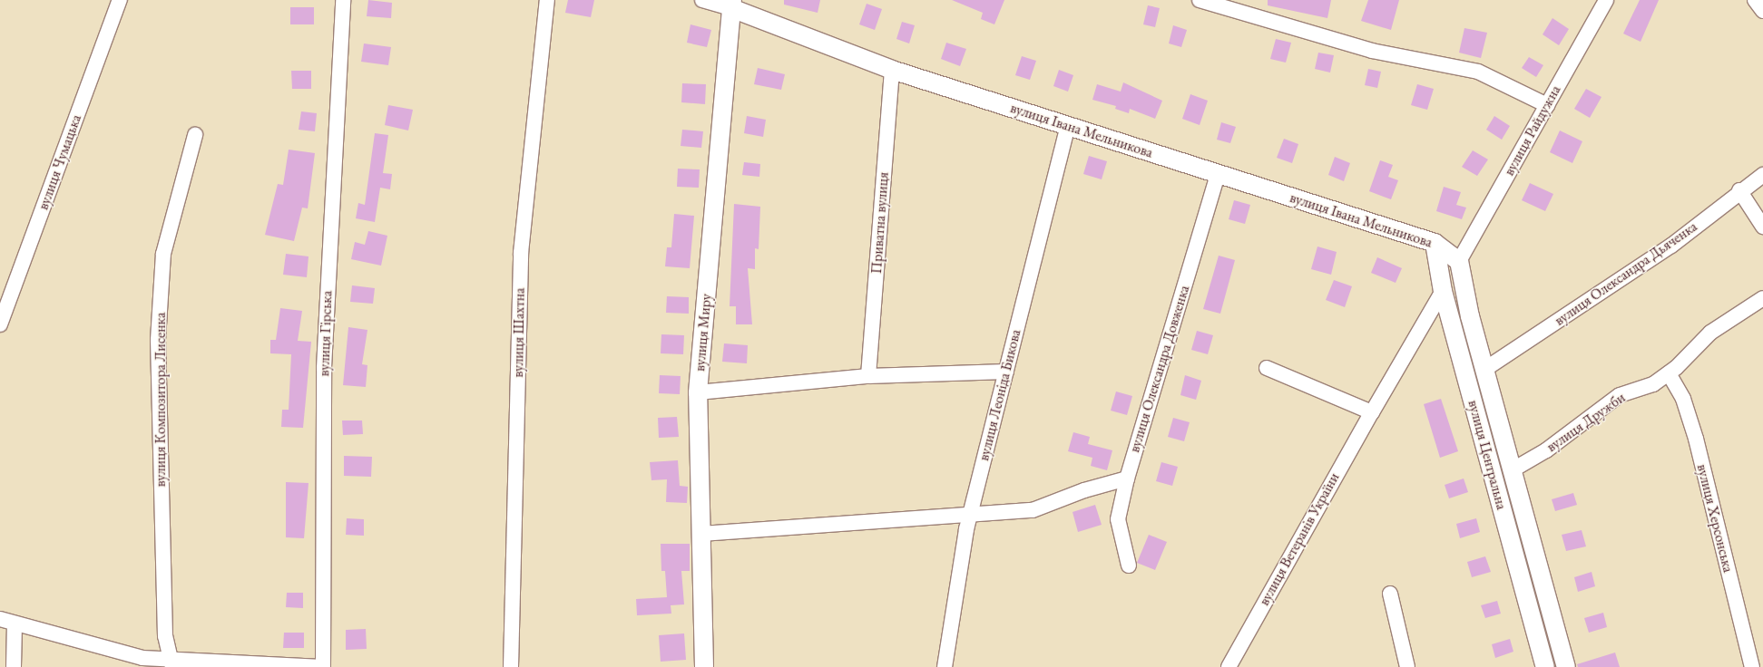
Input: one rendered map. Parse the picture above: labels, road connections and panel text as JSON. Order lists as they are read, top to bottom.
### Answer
{
  "streets": {
    "street": [
      "вулиця Івана Мельникова",
      "вулиця Райдужна",
      "вулиця Чумацька",
      "Приватна вулиця",
      "вулиця Олександра Дьяченка",
      "вулиця Шахтна",
      "вулиця Миру",
      "вулиця Гірська",
      "вулиця Олександра Довженка",
      "вулиця Леоніда Бикова",
      "вулиця Композитора Лисенка",
      "вулиця Дружби",
      "вулиця Центральна",
      "вулиця Херсонська",
      "вулиця Ветеранів України"
    ]
  },
  "crossings": [
    ["вулиця Івана Мельникова", "вулиця Райдужна"],
    ["вулиця Івана Мельникова", "Приватна вулиця"],
    ["вулиця Івана Мельникова", "вулиця Миру"],
    ["вулиця Івана Мельникова", "вулиця Олександра Довженка"],
    ["вулиця Івана Мельникова", "вулиця Леоніда Бикова"],
    ["вулиця Івана Мельникова", "вулиця Центральна"],
    ["вулиця Райдужна", "вулиця Центральна"],
    ["вулиця Олександра Дьяченка", "вулиця Центральна"],
    ["вулиця Дружби", "вулиця Центральна"],
    ["вулиця Дружби", "вулиця Херсонська"],
    ["вулиця Центральна", "вулиця Ветеранів України"]
  ]
}
